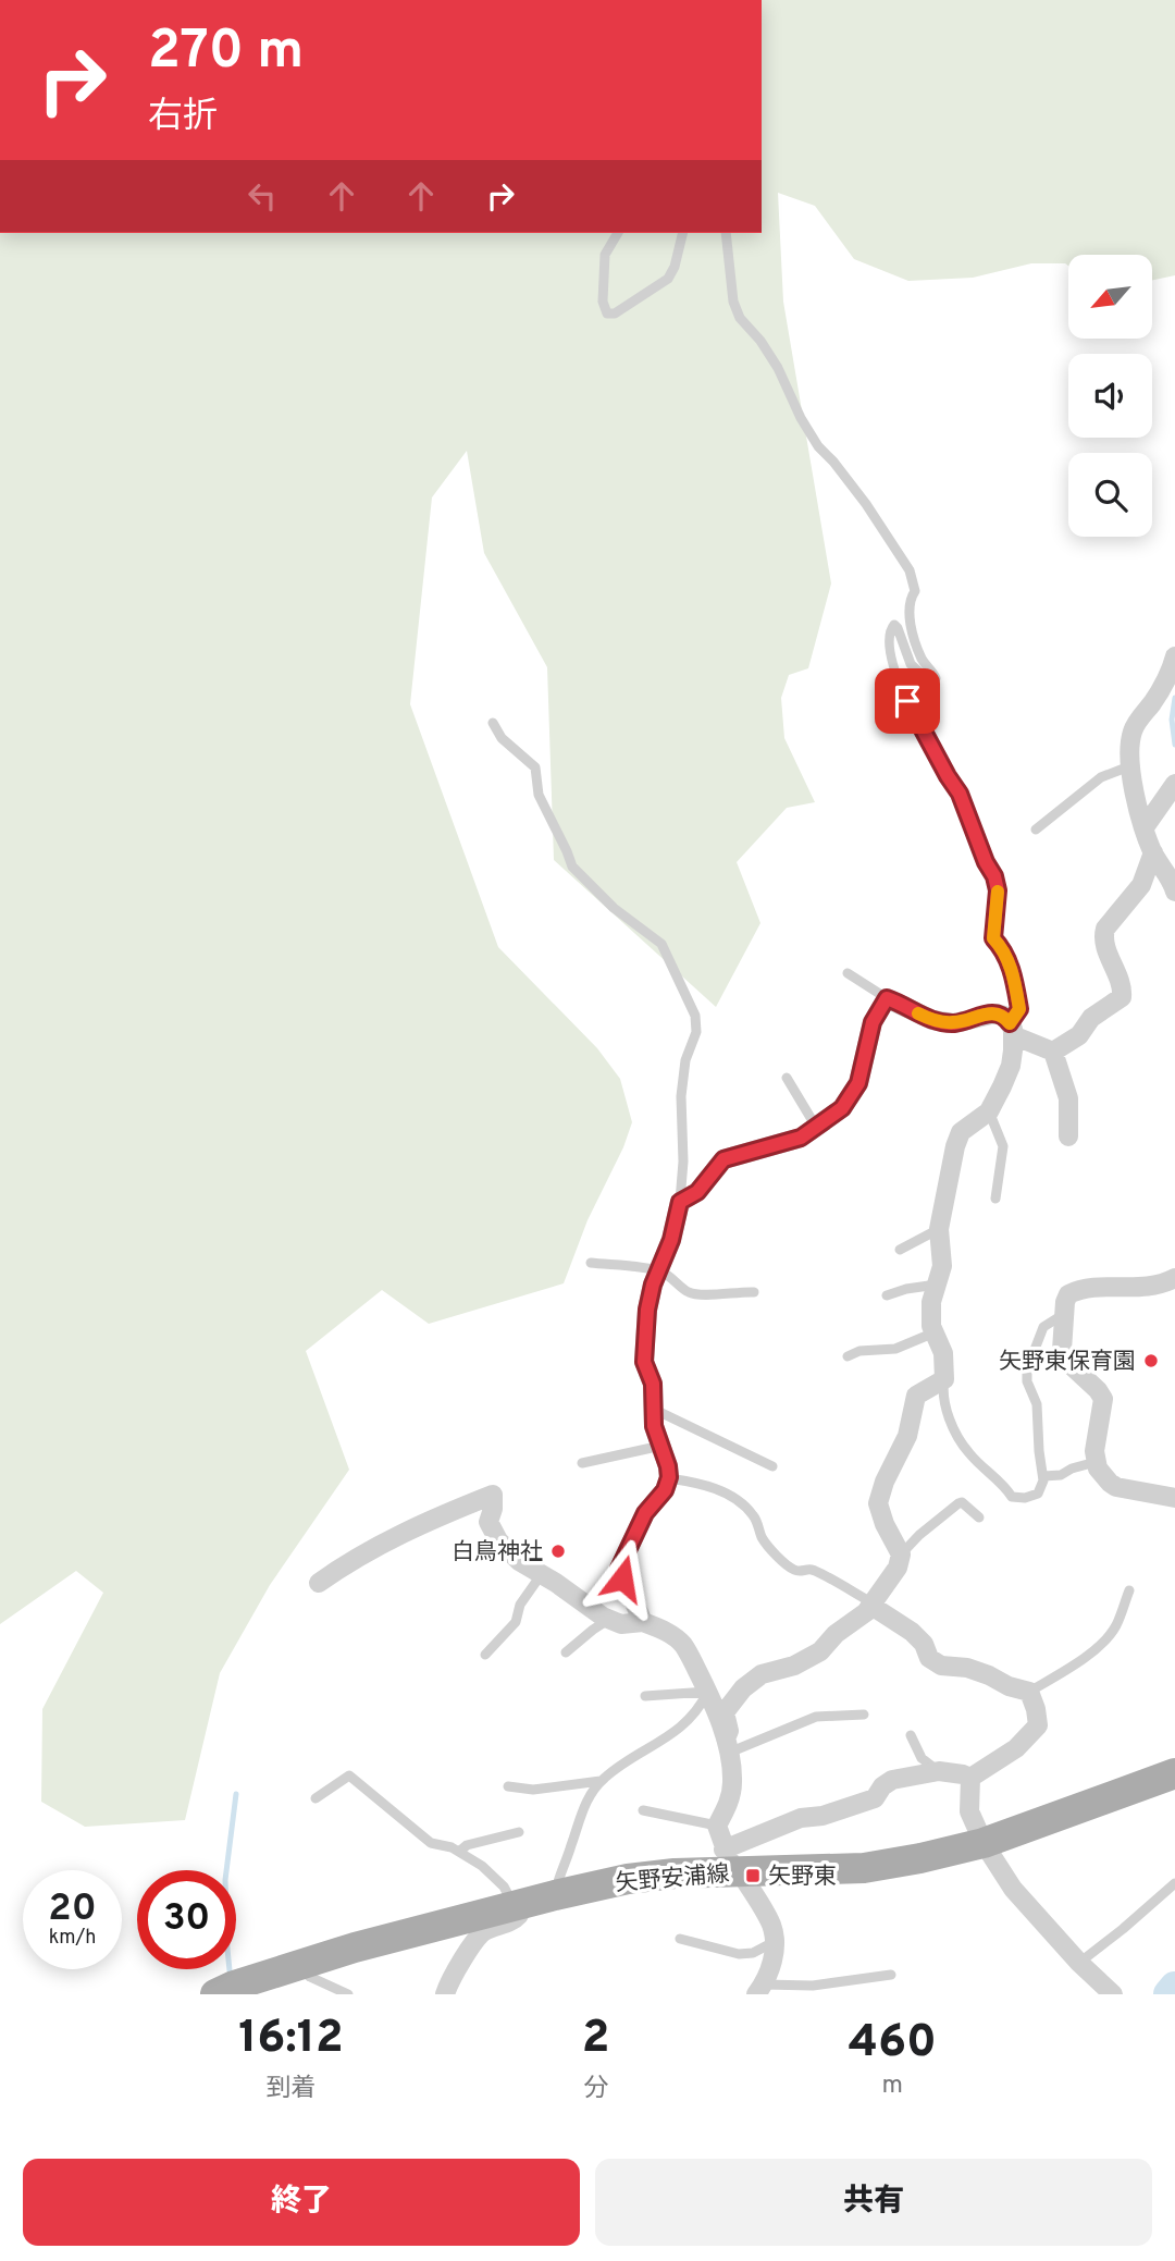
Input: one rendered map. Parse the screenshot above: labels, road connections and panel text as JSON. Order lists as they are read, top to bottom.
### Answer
{
  "streets": {
    "main road": ["矢野安浦線"]
  },
  "places": {
    "other": ["矢野東保育園", "白鳥神社"],
    "transit": ["矢野東"]
  },
  "north": "bottom left",
  "page": {
    "turn": ["270 m", "右折"],
    "speed": "20 km/h",
    "limit": "30",
    "eta": [
      "16:12",
      "到着",
      "2",
      "分",
      "460",
      "m"
    ],
    "buttons": ["終了", "共有"]
  }
}
